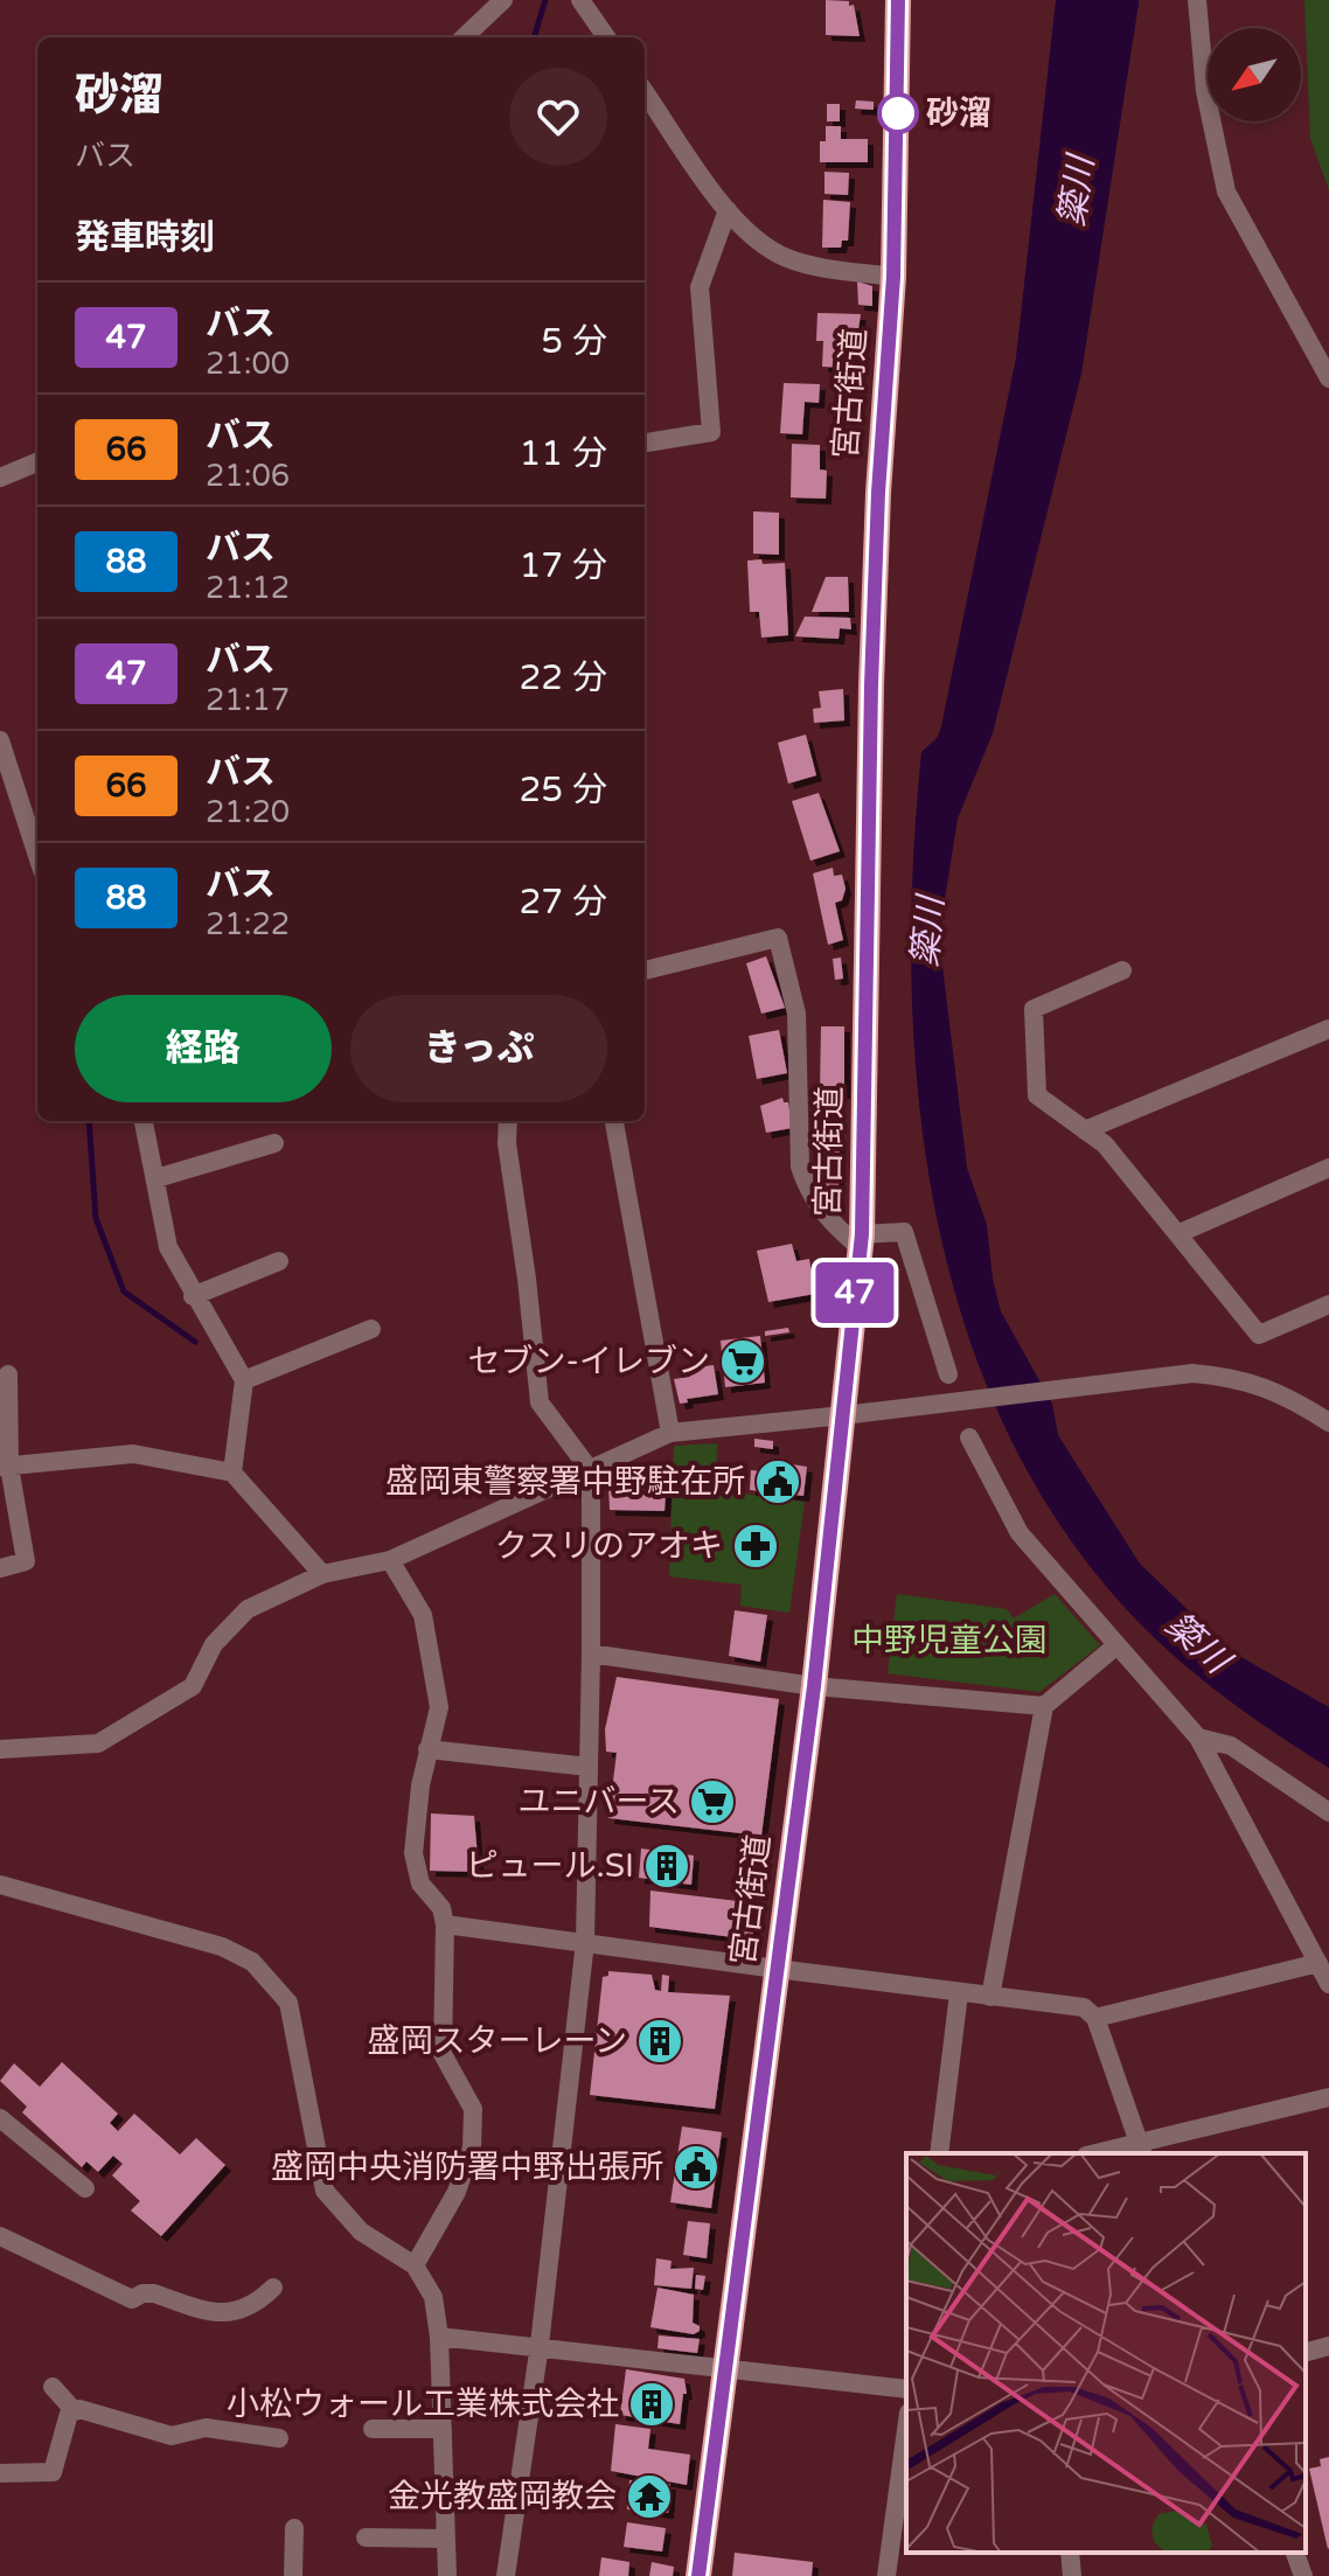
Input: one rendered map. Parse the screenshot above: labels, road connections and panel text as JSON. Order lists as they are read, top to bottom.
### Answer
{
  "streets": {
    "highway": ["宮古街道"]
  },
  "water": ["簗川"],
  "parks": ["中野児童公園"],
  "places": {
    "other": ["砂溜"],
    "supermarket": ["セブン-イレブン", "ユニバース"],
    "public building": ["盛岡東警察署中野駐在所", "盛岡中央消防署中野出張所"],
    "pharmacy": ["クスリのアオキ"],
    "building": ["ピュール.SI", "盛岡スターレーン", "小松ウォール工業株式会社"],
    "temple": ["金光教盛岡教会"]
  },
  "lines": ["bus line 47"],
  "north": "bottom left",
  "page": {
    "on_map": "47",
    "heading": [
      ["砂溜", "バス"],
      "発車時刻"
    ],
    "list": [
      {
        "mark": "47",
        "name": "バス",
        "note": "21:00",
        "value": "5 分"
      },
      {
        "mark": "66",
        "name": "バス",
        "note": "21:06",
        "value": "11 分"
      },
      {
        "mark": "88",
        "name": "バス",
        "note": "21:12",
        "value": "17 分"
      },
      {
        "mark": "47",
        "name": "バス",
        "note": "21:17",
        "value": "22 分"
      },
      {
        "mark": "66",
        "name": "バス",
        "note": "21:20",
        "value": "25 分"
      },
      {
        "mark": "88",
        "name": "バス",
        "note": "21:22",
        "value": "27 分"
      }
    ],
    "buttons": ["経路", "きっぷ"]
  }
}
